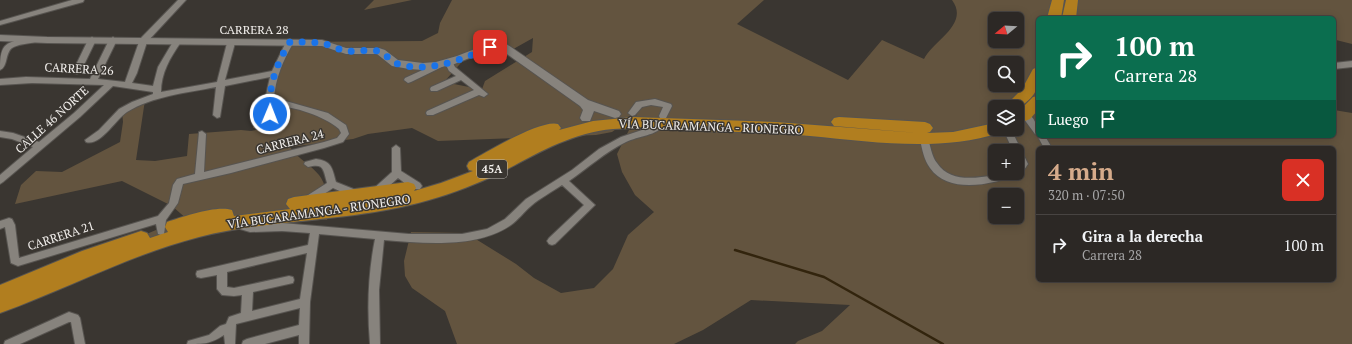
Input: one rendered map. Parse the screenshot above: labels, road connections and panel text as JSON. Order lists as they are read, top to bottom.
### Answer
{
  "streets": {
    "highway": ["VÍA BUCARAMANGA - RIONEGRO", "45A"],
    "street": [
      "CARRERA 28",
      "CARRERA 26",
      "CALLE 46 NORTE",
      "CARRERA 24",
      "CARRERA 21"
    ]
  },
  "crossings": [
    ["CARRERA 28", "VÍA BUCARAMANGA - RIONEGRO"],
    ["CARRERA 26", "CALLE 46 NORTE"],
    ["VÍA BUCARAMANGA - RIONEGRO", "CARRERA 24"],
    ["VÍA BUCARAMANGA - RIONEGRO", "CARRERA 21"],
    ["CARRERA 24", "CARRERA 21"]
  ],
  "north": "left",
  "page": {
    "map_buttons": ["+", "−"],
    "turn": ["100 m", "Carrera 28"],
    "then": "Luego",
    "heading": ["4 min", "320 m · 07:50"],
    "list": [
      {
        "name": "Gira a la derecha",
        "note": "Carrera 28",
        "value": "100 m"
      }
    ]
  }
}
